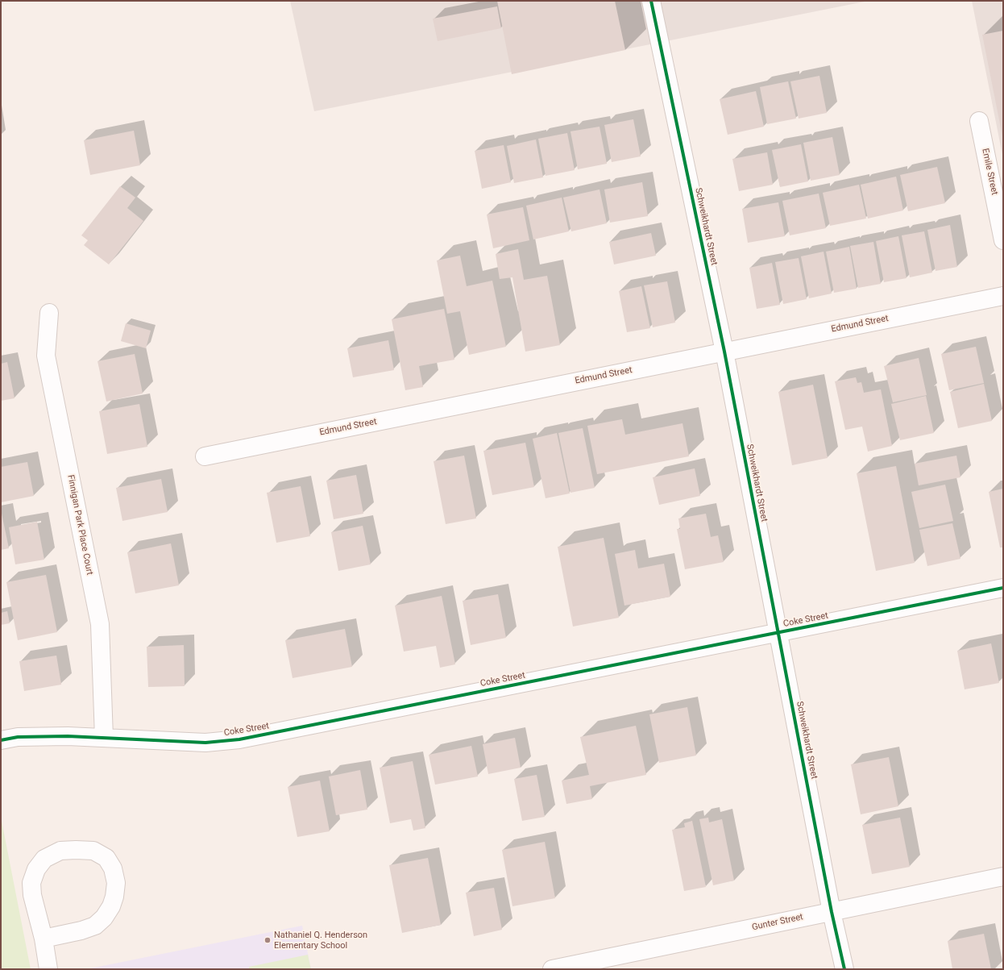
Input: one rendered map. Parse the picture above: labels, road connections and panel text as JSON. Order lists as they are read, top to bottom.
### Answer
{
  "streets": {
    "street": [
      "Emile Street",
      "Schweikhardt Street",
      "Edmund Street",
      "Finnigan Park Place Court",
      "Coke Street",
      "Gunter Street"
    ]
  },
  "crossings": [
    ["Schweikhardt Street", "Edmund Street"],
    ["Schweikhardt Street", "Coke Street"],
    ["Schweikhardt Street", "Gunter Street"],
    ["Finnigan Park Place Court", "Coke Street"]
  ],
  "places": ["Nathaniel Q. Henderson Elementary School"]
}
